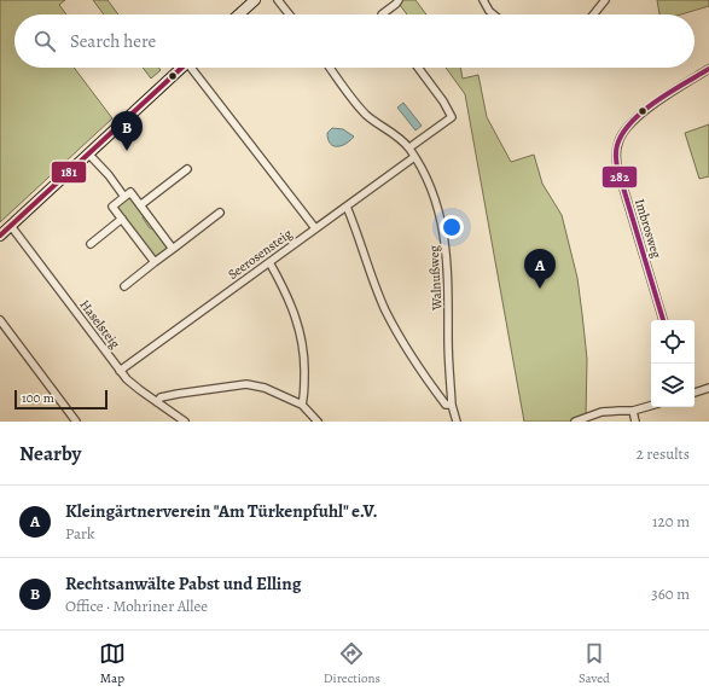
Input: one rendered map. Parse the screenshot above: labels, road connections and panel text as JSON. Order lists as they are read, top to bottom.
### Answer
{
  "streets": {
    "street": [
      "Imbrosweg",
      "Seerosensteig",
      "Walnußweg",
      "Haselsteig"
    ]
  },
  "crossings": [
    ["Seerosensteig", "Walnußweg"],
    ["Seerosensteig", "Haselsteig"]
  ],
  "lines": ["transit line 181", "transit line 282"],
  "scale_bar": "100 m",
  "page": {
    "search": "Search here",
    "pins": ["B", "A"],
    "scale": "100 m",
    "heading": ["Nearby", "2 results"],
    "list": [
      {
        "mark": "A",
        "name": "Kleingärtnerverein \"Am Türkenpfuhl\" e.V.",
        "note": "Park",
        "value": "120 m"
      },
      {
        "mark": "B",
        "name": "Rechtsanwälte Pabst und Elling",
        "note": "Office · Mohriner Allee",
        "value": "360 m"
      }
    ],
    "nav": ["Map", "Directions", "Saved"]
  }
}
